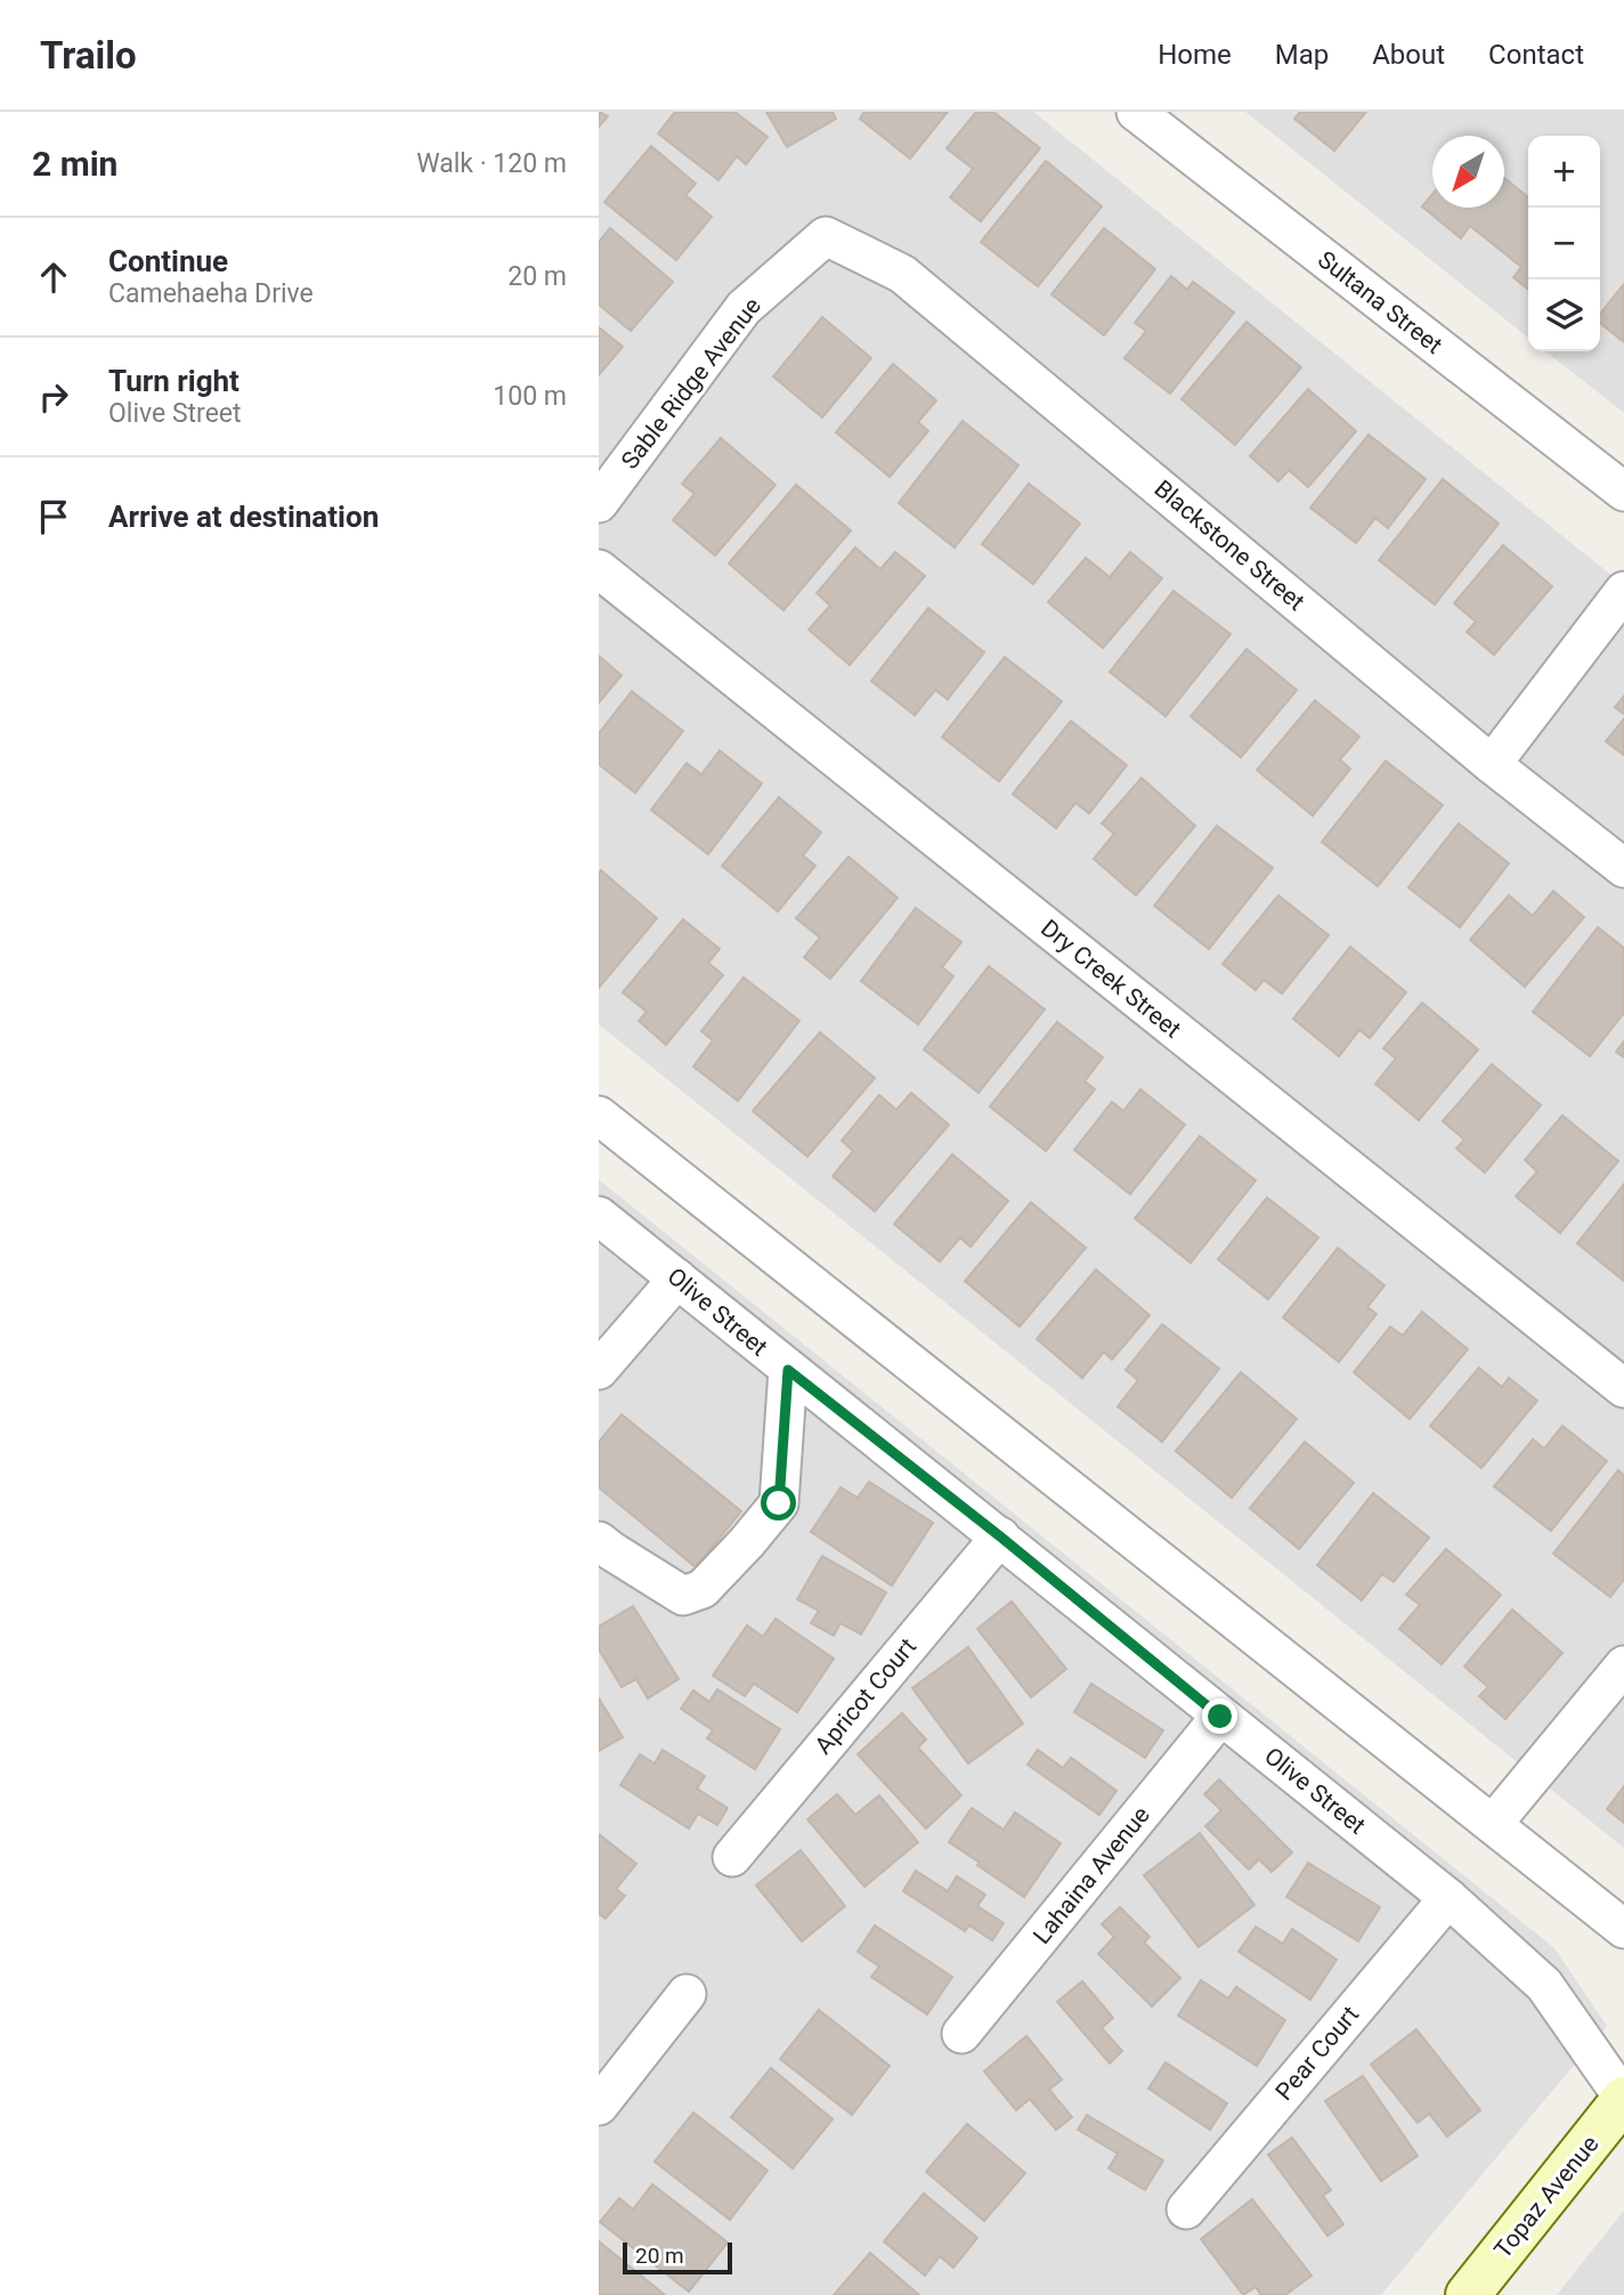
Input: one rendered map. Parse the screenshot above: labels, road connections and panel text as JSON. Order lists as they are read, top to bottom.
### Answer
{
  "streets": {
    "street": [
      "Sultana Street",
      "Sable Ridge Avenue",
      "Blackstone Street",
      "Dry Creek Street",
      "Olive Street",
      "Apricot Court",
      "Lahaina Avenue",
      "Pear Court",
      "Topaz Avenue"
    ]
  },
  "crossings": [
    ["Sable Ridge Avenue", "Blackstone Street"],
    ["Olive Street", "Apricot Court"],
    ["Olive Street", "Lahaina Avenue"],
    ["Olive Street", "Pear Court"],
    ["Olive Street", "Topaz Avenue"]
  ],
  "scale_bar": "20 m",
  "north": "bottom left",
  "page": {
    "header": "Trailo",
    "nav": [
      "Home",
      "Map",
      "About",
      "Contact"
    ],
    "heading": ["2 min", "Walk · 120 m"],
    "map_buttons": ["+", "−"],
    "list": [
      ["Continue", "Camehaeha Drive", "20 m"],
      ["Turn right", "Olive Street", "100 m"],
      "Arrive at destination"
    ],
    "scale": "20 m"
  }
}
